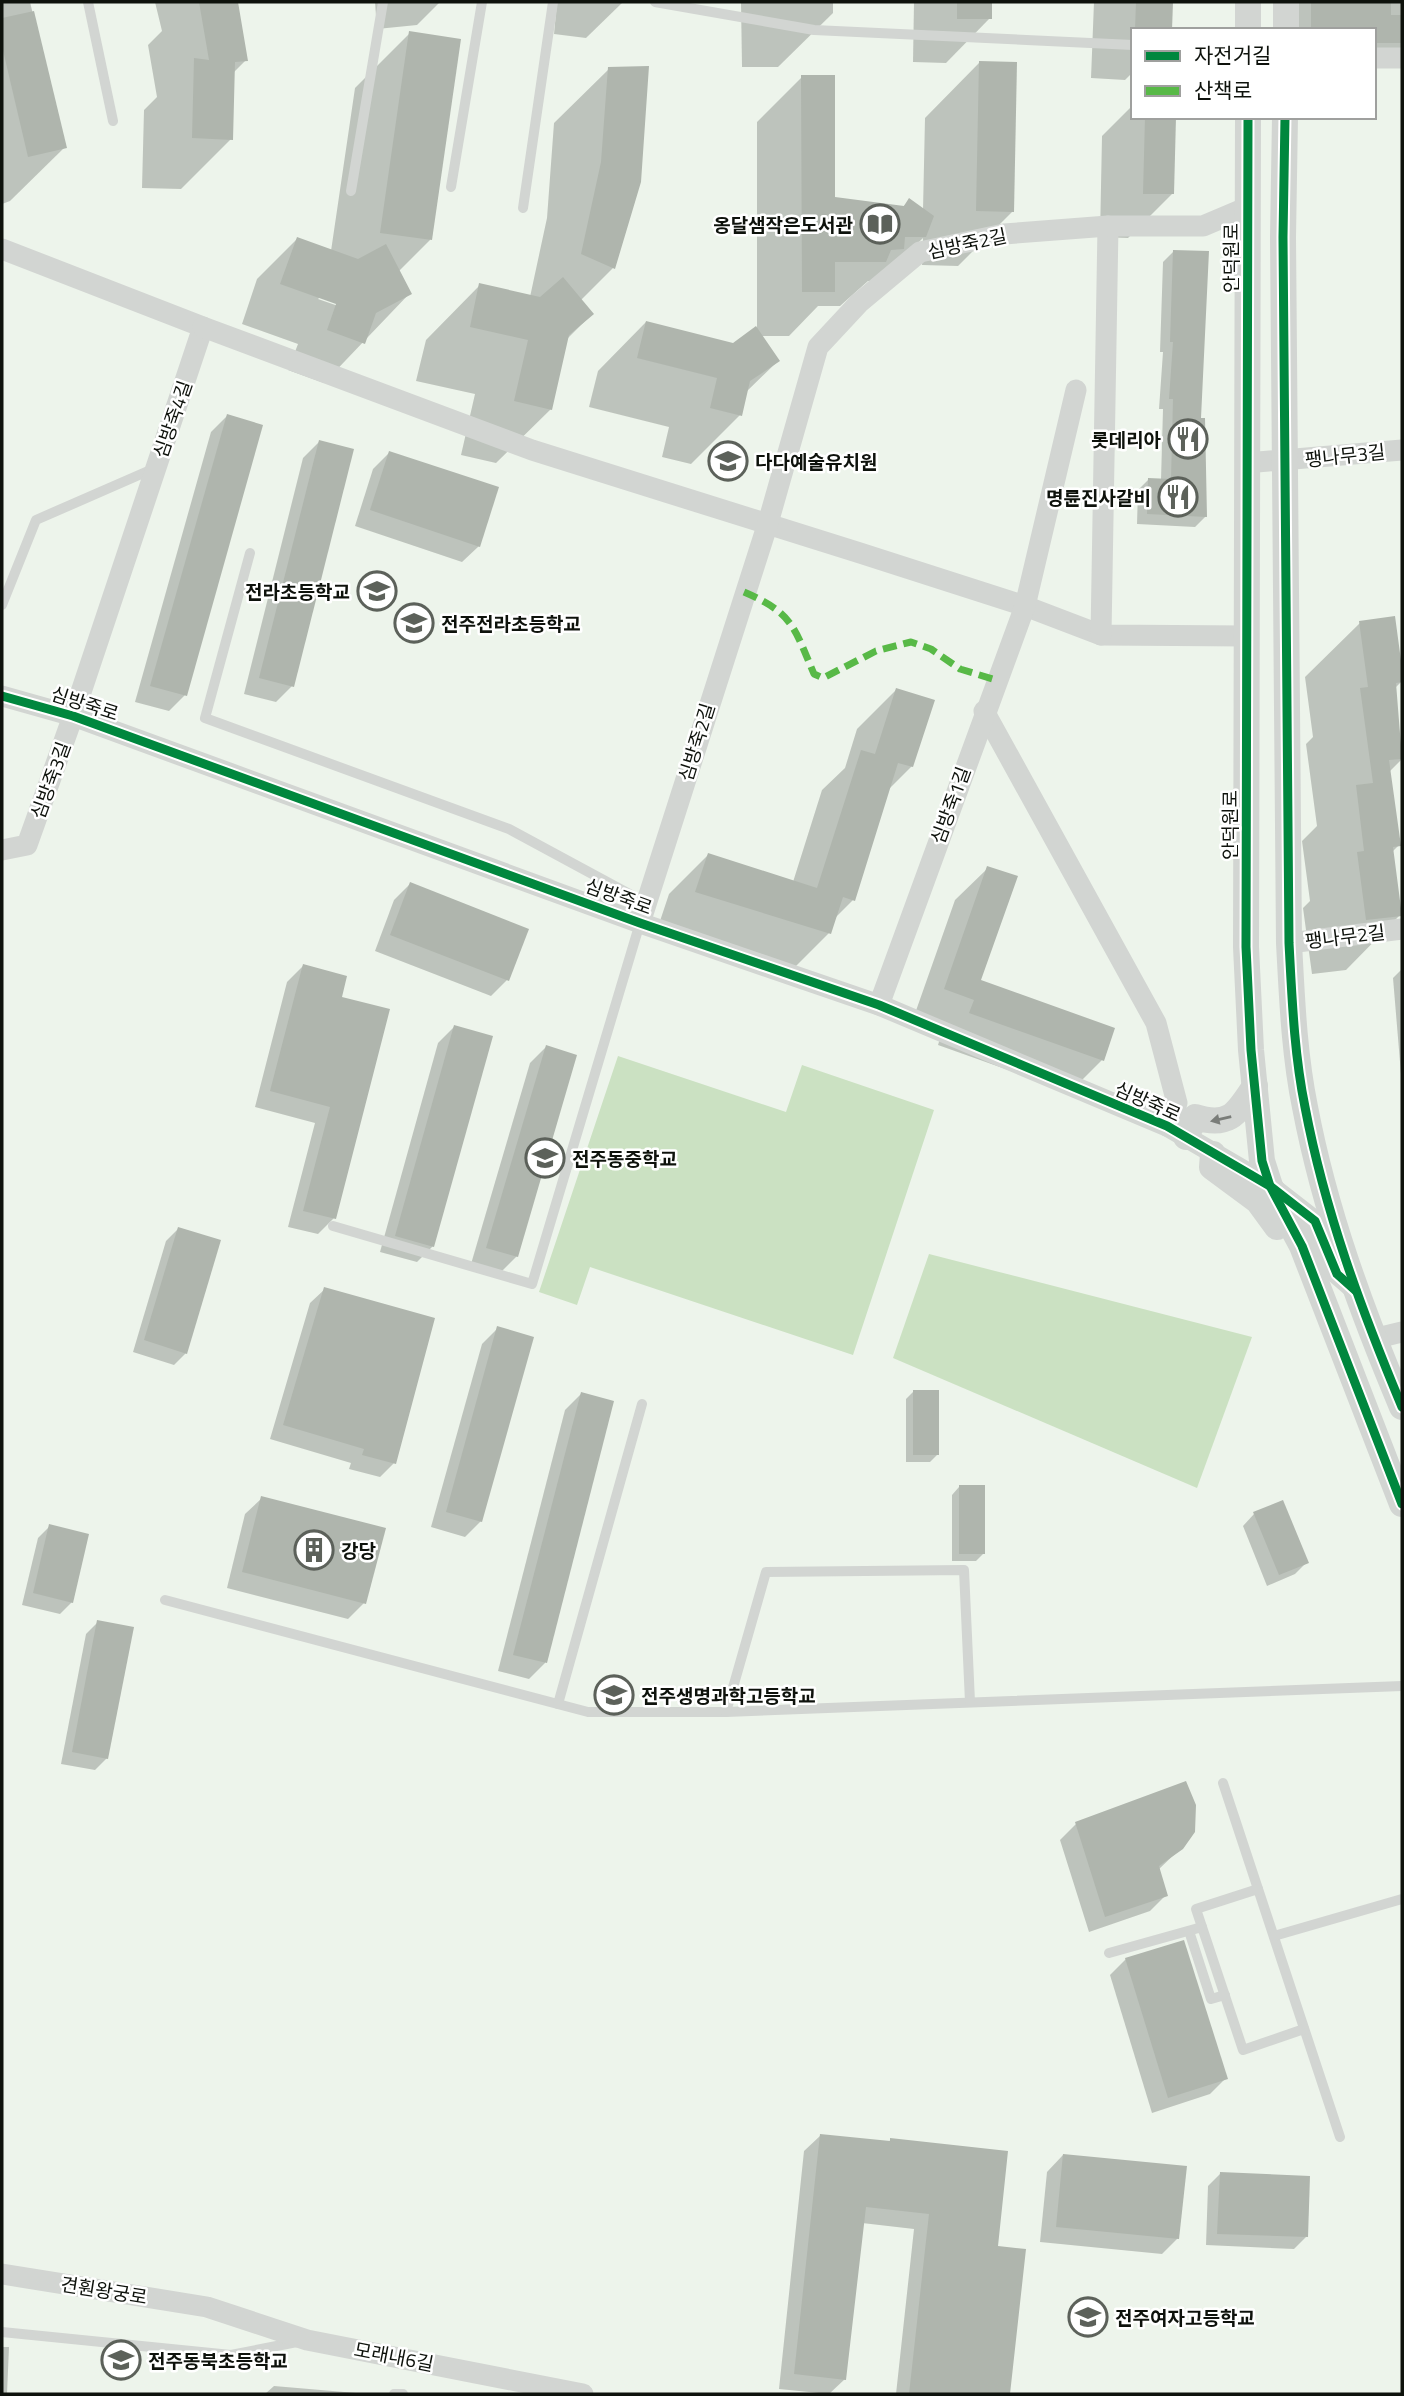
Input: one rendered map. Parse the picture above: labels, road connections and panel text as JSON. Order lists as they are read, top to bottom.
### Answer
{
  "streets": {
    "street": [
      "심방죽2길",
      "안덕원로",
      "심방죽4길",
      "팽나무3길",
      "심방죽로",
      "심방죽3길",
      "심방죽1길",
      "팽나무2길",
      "견훤왕궁로",
      "모래내6길"
    ]
  },
  "crossings": [
    ["심방죽2길", "안덕원로"],
    ["심방죽2길", "심방죽로"],
    ["안덕원로", "팽나무3길"],
    ["안덕원로", "심방죽로"],
    ["심방죽4길", "심방죽로"],
    ["심방죽4길", "심방죽3길"],
    ["심방죽로", "심방죽3길"],
    ["심방죽로", "심방죽1길"],
    ["견훤왕궁로", "모래내6길"]
  ],
  "places": {
    "library": ["옹달샘작은도서관"],
    "restaurant": ["롯데리아", "명륜진사갈비"],
    "school or university": [
      "다다예술유치원",
      "전라초등학교",
      "전주전라초등학교",
      "전주동중학교",
      "전주생명과학고등학교",
      "전주여자고등학교",
      "전주동북초등학교"
    ],
    "building": ["강당"]
  },
  "legend": ["자전거길", "산책로"]
}
